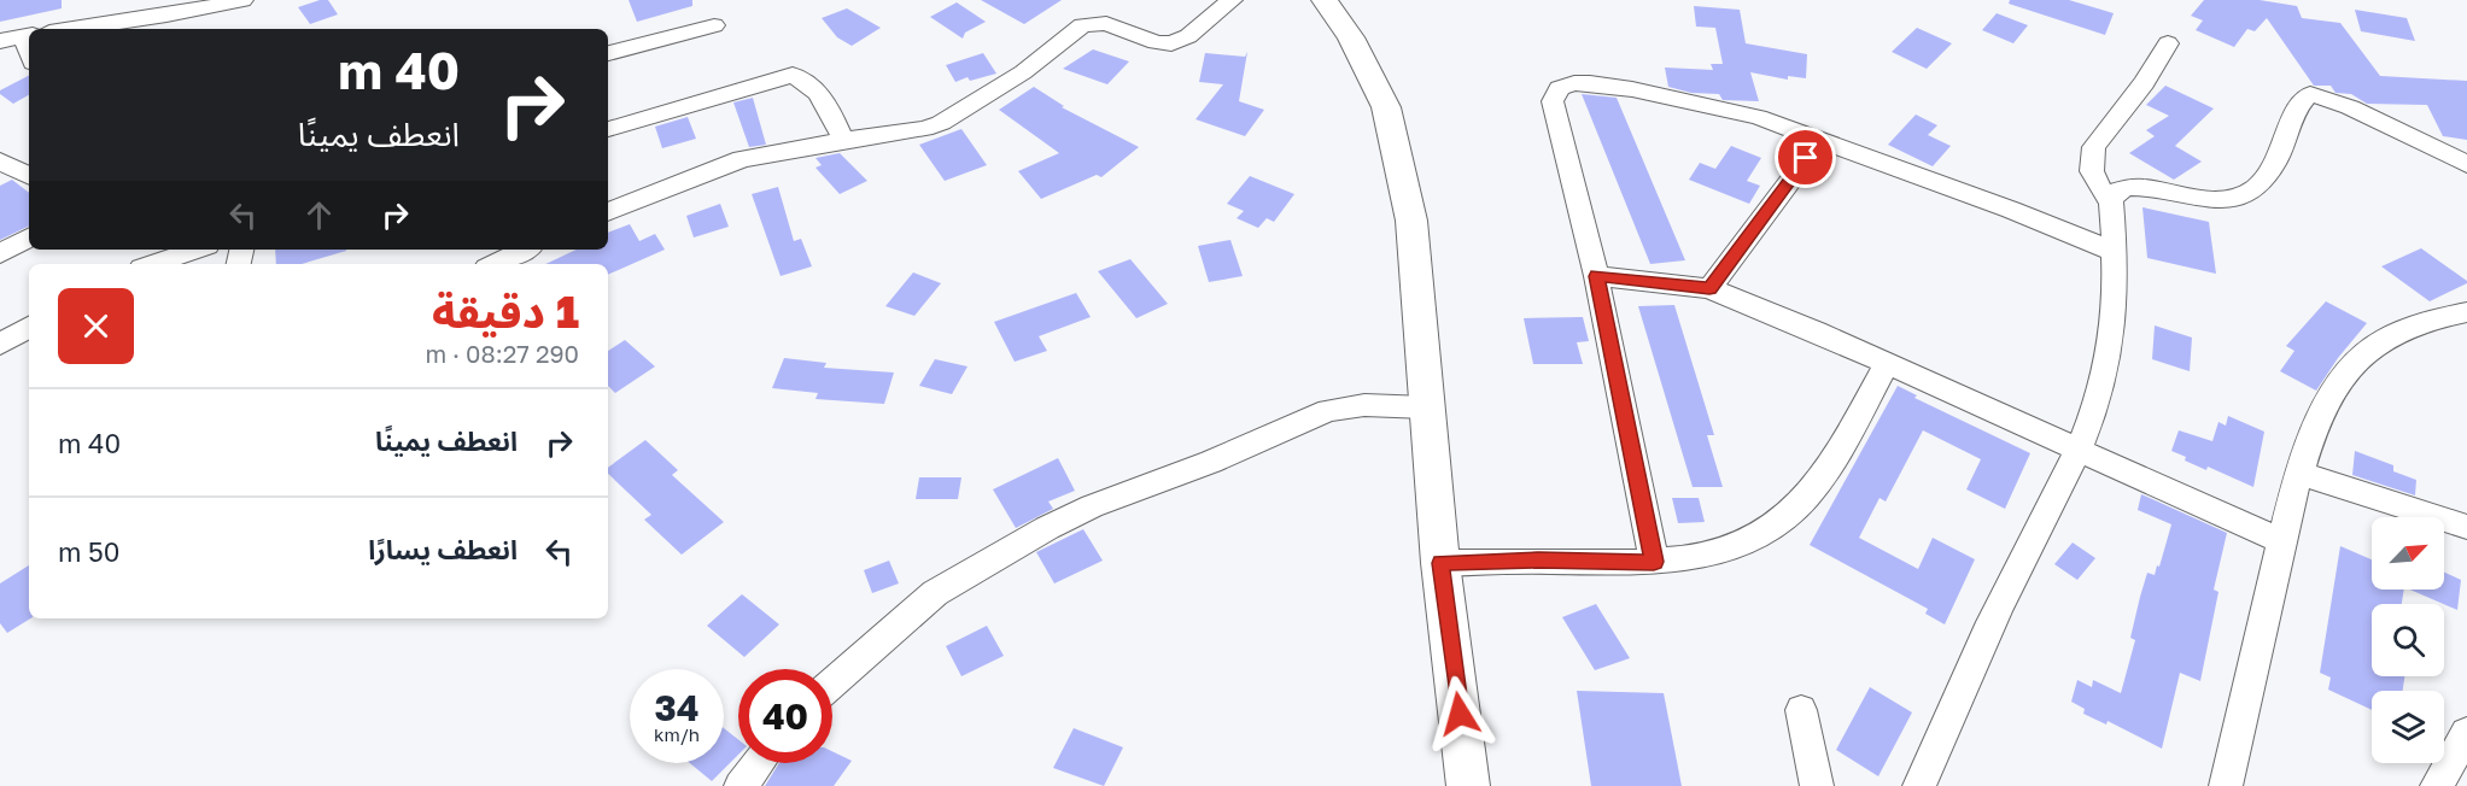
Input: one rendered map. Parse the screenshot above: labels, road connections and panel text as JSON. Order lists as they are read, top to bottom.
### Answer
{
  "north": "top right",
  "page": {
    "turn": ["40 m", "انعطف يمينًا"],
    "heading": ["1 دقيقة", "290 m · 08:27"],
    "list": [
      {
        "name": "انعطف يمينًا",
        "value": "40 m"
      },
      {
        "name": "انعطف يسارًا",
        "value": "50 m"
      }
    ],
    "speed": "34 km/h",
    "limit": "40"
  }
}
